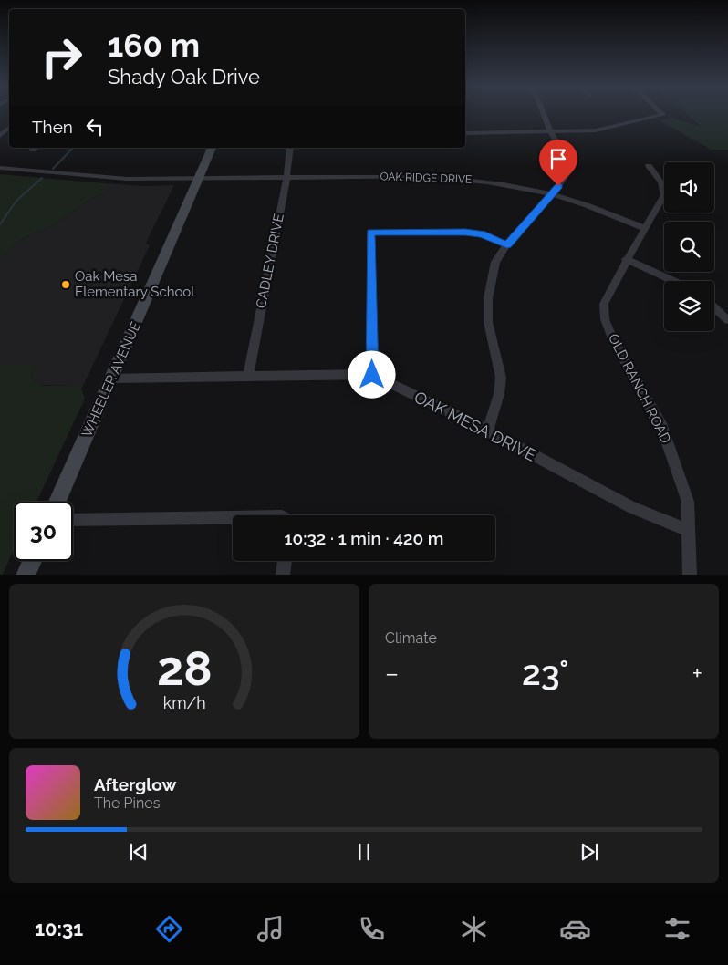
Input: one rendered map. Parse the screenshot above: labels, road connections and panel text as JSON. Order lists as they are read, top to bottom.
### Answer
{
  "streets": {
    "main road": ["WHEELER AVENUE"],
    "street": [
      "OAK RIDGE DRIVE",
      "CADLEY DRIVE",
      "OLD RANCH ROAD",
      "OAK MESA DRIVE"
    ]
  },
  "crossings": [
    ["OAK RIDGE DRIVE", "CADLEY DRIVE"],
    ["OAK RIDGE DRIVE", "WHEELER AVENUE"],
    ["OAK RIDGE DRIVE", "OLD RANCH ROAD"],
    ["CADLEY DRIVE", "OAK MESA DRIVE"],
    ["WHEELER AVENUE", "OAK MESA DRIVE"],
    ["OLD RANCH ROAD", "OAK MESA DRIVE"]
  ],
  "places": ["Oak Mesa Elementary School"],
  "page": {
    "turn": ["160 m", "Shady Oak Drive"],
    "then": "Then",
    "limit": "30",
    "trip": "10:32 · 1 min · 420 m",
    "tile": "Climate",
    "heat": ["−", "23°", "+"],
    "song": ["Afterglow", "The Pines"],
    "tabs": "10:31",
    "gauge": ["28", "km/h"]
  }
}
